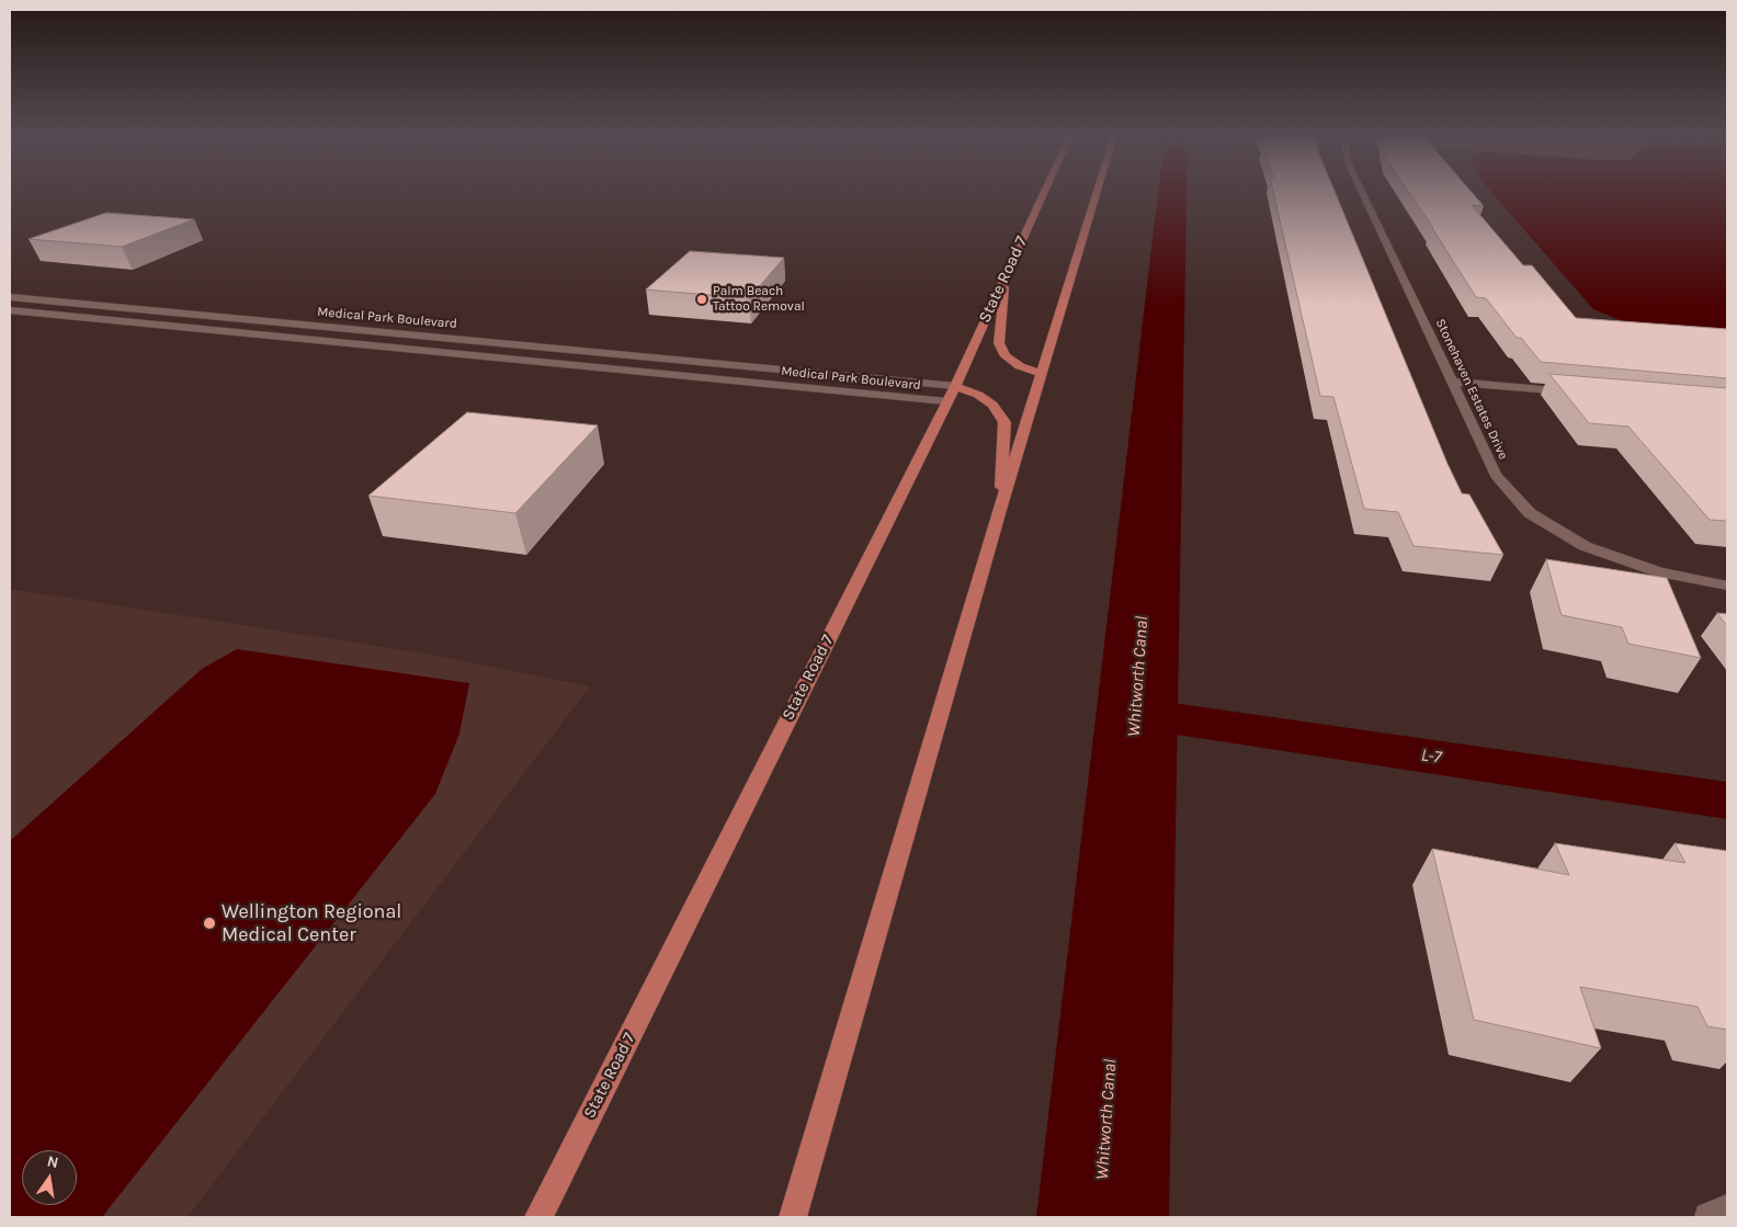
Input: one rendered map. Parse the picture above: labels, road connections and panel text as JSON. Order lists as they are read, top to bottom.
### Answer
{
  "streets": {
    "main road": ["State Road 7"],
    "street": ["Medical Park Boulevard", "Stonehaven Estates Drive"]
  },
  "crossings": [
    ["State Road 7", "Medical Park Boulevard"]
  ],
  "water": ["Whitworth Canal", "L-7"],
  "places": ["Palm Beach Tattoo Removal", "Wellington Regional Medical Center"],
  "north": "top"
}
